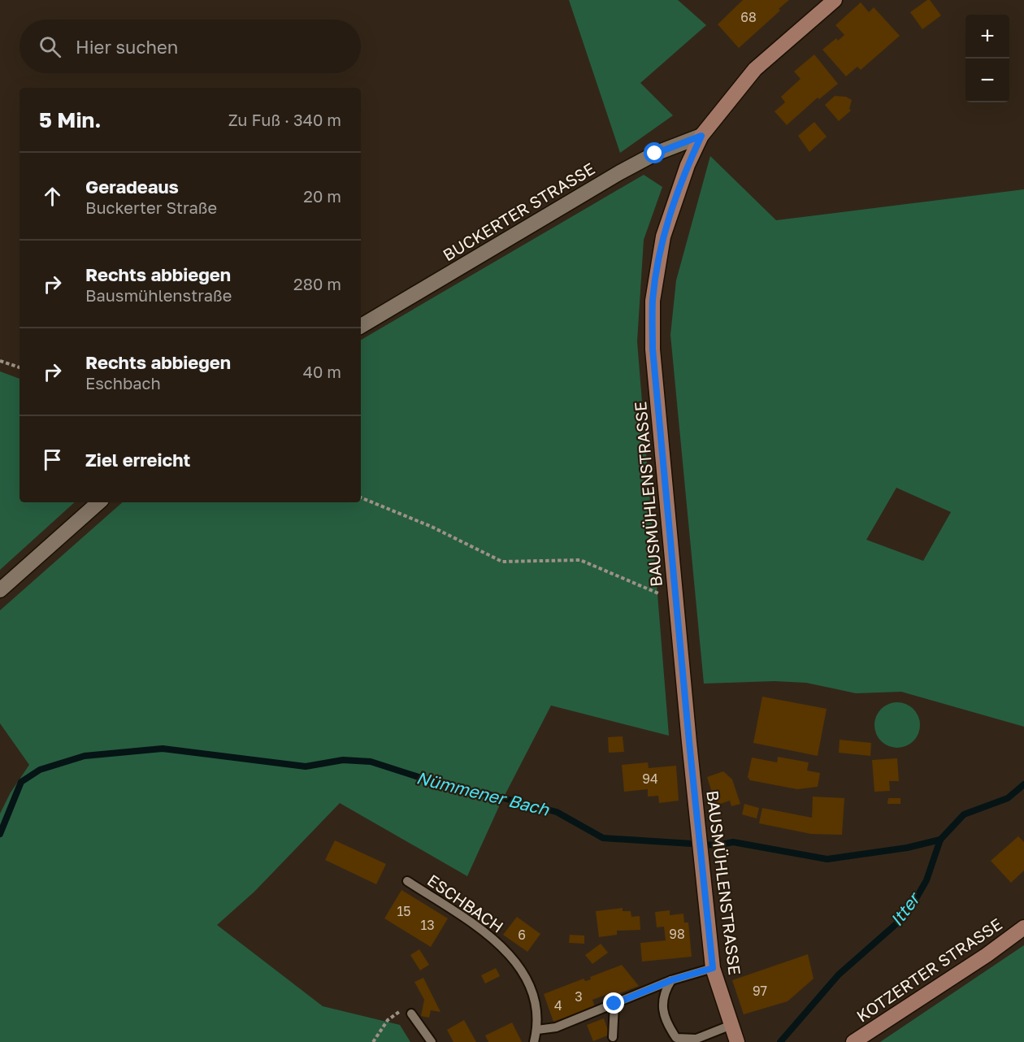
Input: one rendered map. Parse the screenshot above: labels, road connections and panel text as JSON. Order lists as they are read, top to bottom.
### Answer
{
  "streets": {
    "street": ["BUCKERTER STRASSE", "BAUSMÜHLENSTRASSE", "KOTZERTER STRASSE"],
    "lane": ["ESCHBACH"]
  },
  "crossings": [
    ["BUCKERTER STRASSE", "BAUSMÜHLENSTRASSE"]
  ],
  "water": ["Nümmener Bach", "Itter"],
  "house_numbers": [
    "68",
    "94",
    "15",
    "13",
    "98",
    "6",
    "97",
    "3",
    "4"
  ],
  "page": {
    "map_buttons": ["+", "−"],
    "search": "Hier suchen",
    "heading": ["5 Min.", "Zu Fuß · 340 m"],
    "list": [
      ["Geradeaus", "Buckerter Straße", "20 m"],
      ["Rechts abbiegen", "Bausmühlenstraße", "280 m"],
      ["Rechts abbiegen", "Eschbach", "40 m"],
      "Ziel erreicht"
    ]
  }
}
